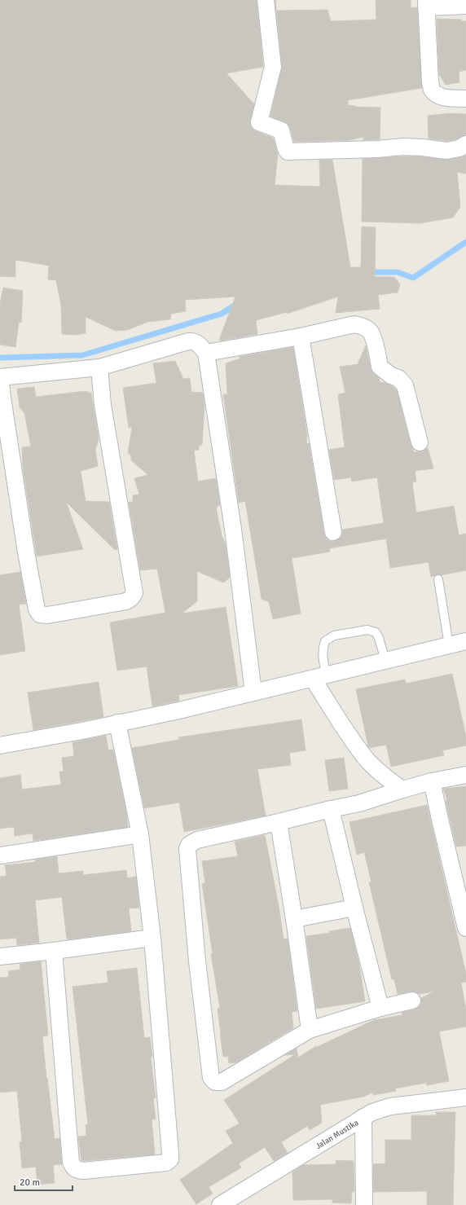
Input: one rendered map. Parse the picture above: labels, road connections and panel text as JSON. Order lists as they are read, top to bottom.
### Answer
{
  "streets": {
    "street": ["Jalan Mustika"]
  },
  "scale_bar": "20 m"
}
